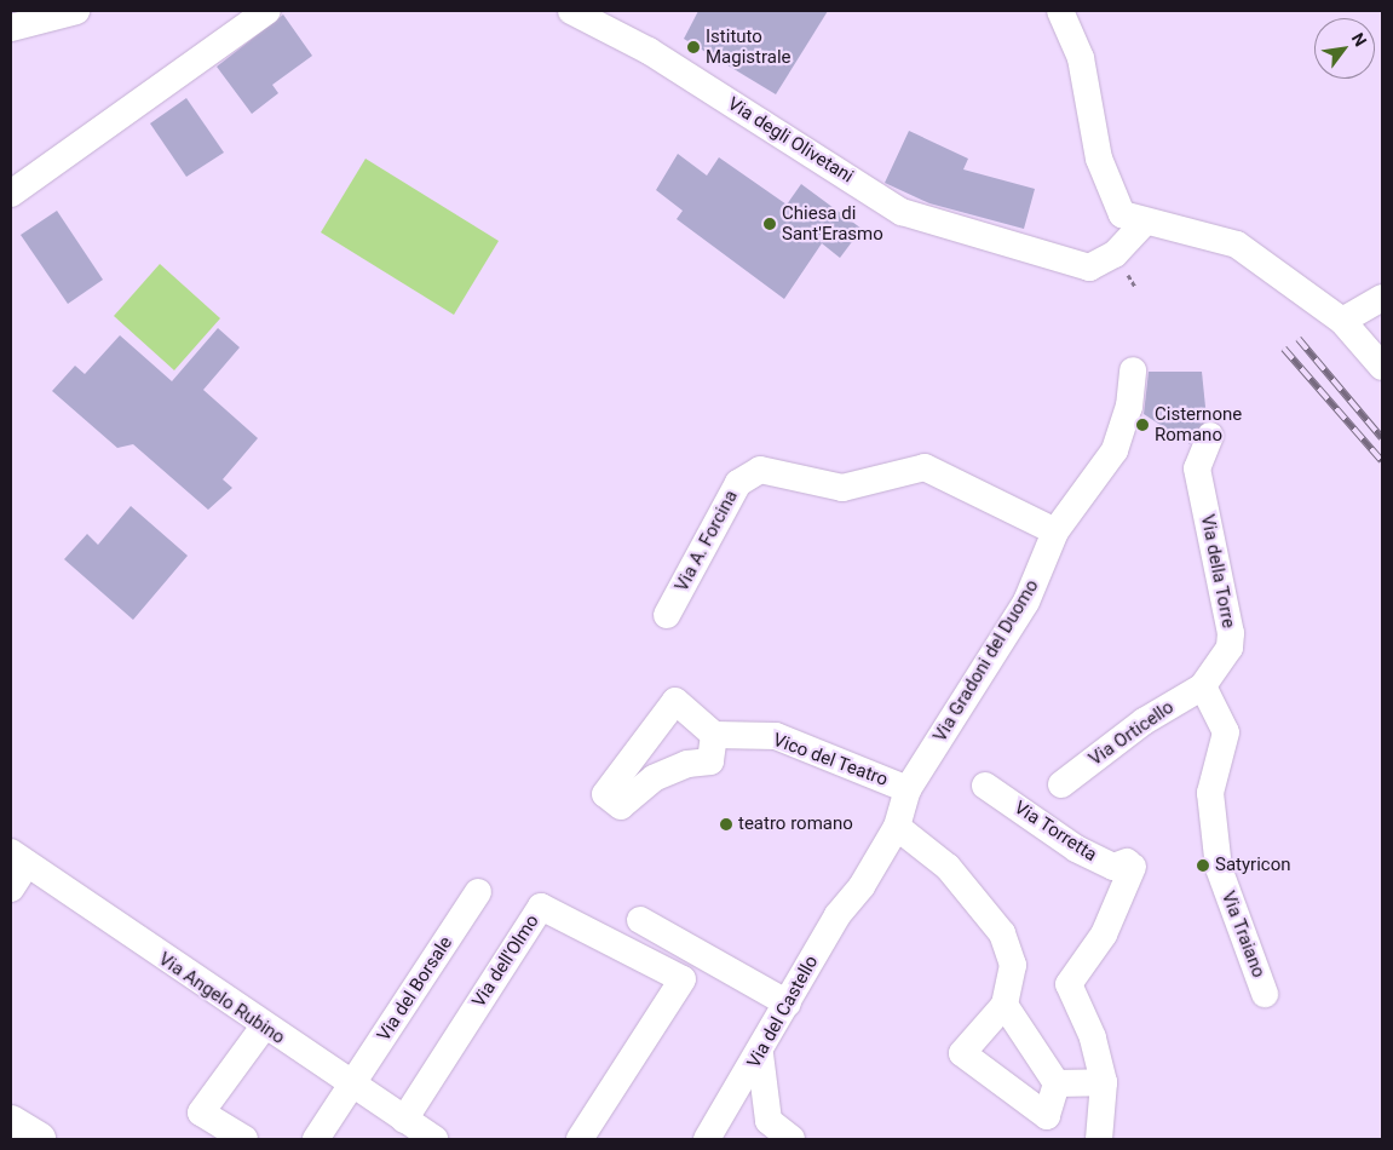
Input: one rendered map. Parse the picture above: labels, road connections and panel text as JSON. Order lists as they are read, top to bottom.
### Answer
{
  "streets": {
    "street": [
      "Via degli Olivetani",
      "Via A. Forcina",
      "Via della Torre",
      "Via Gradoni del Duomo",
      "Via Orticello",
      "Vico del Teatro",
      "Via Torretta",
      "Via Traiano",
      "Via dell'Olmo",
      "Via del Borsale",
      "Via Angelo Rubino",
      "Via del Castello"
    ]
  },
  "crossings": [
    ["Via A. Forcina", "Via Gradoni del Duomo"],
    ["Via della Torre", "Via Orticello"],
    ["Via della Torre", "Via Traiano"],
    ["Via Gradoni del Duomo", "Vico del Teatro"],
    ["Via Gradoni del Duomo", "Via del Castello"],
    ["Via Orticello", "Via Traiano"],
    ["Via dell'Olmo", "Via Angelo Rubino"],
    ["Via del Borsale", "Via Angelo Rubino"]
  ],
  "places": [
    "Istituto Magistrale",
    "Chiesa di Sant'Erasmo",
    "Cisternone Romano",
    "teatro romano",
    "Satyricon"
  ],
  "north": "top right"
}
